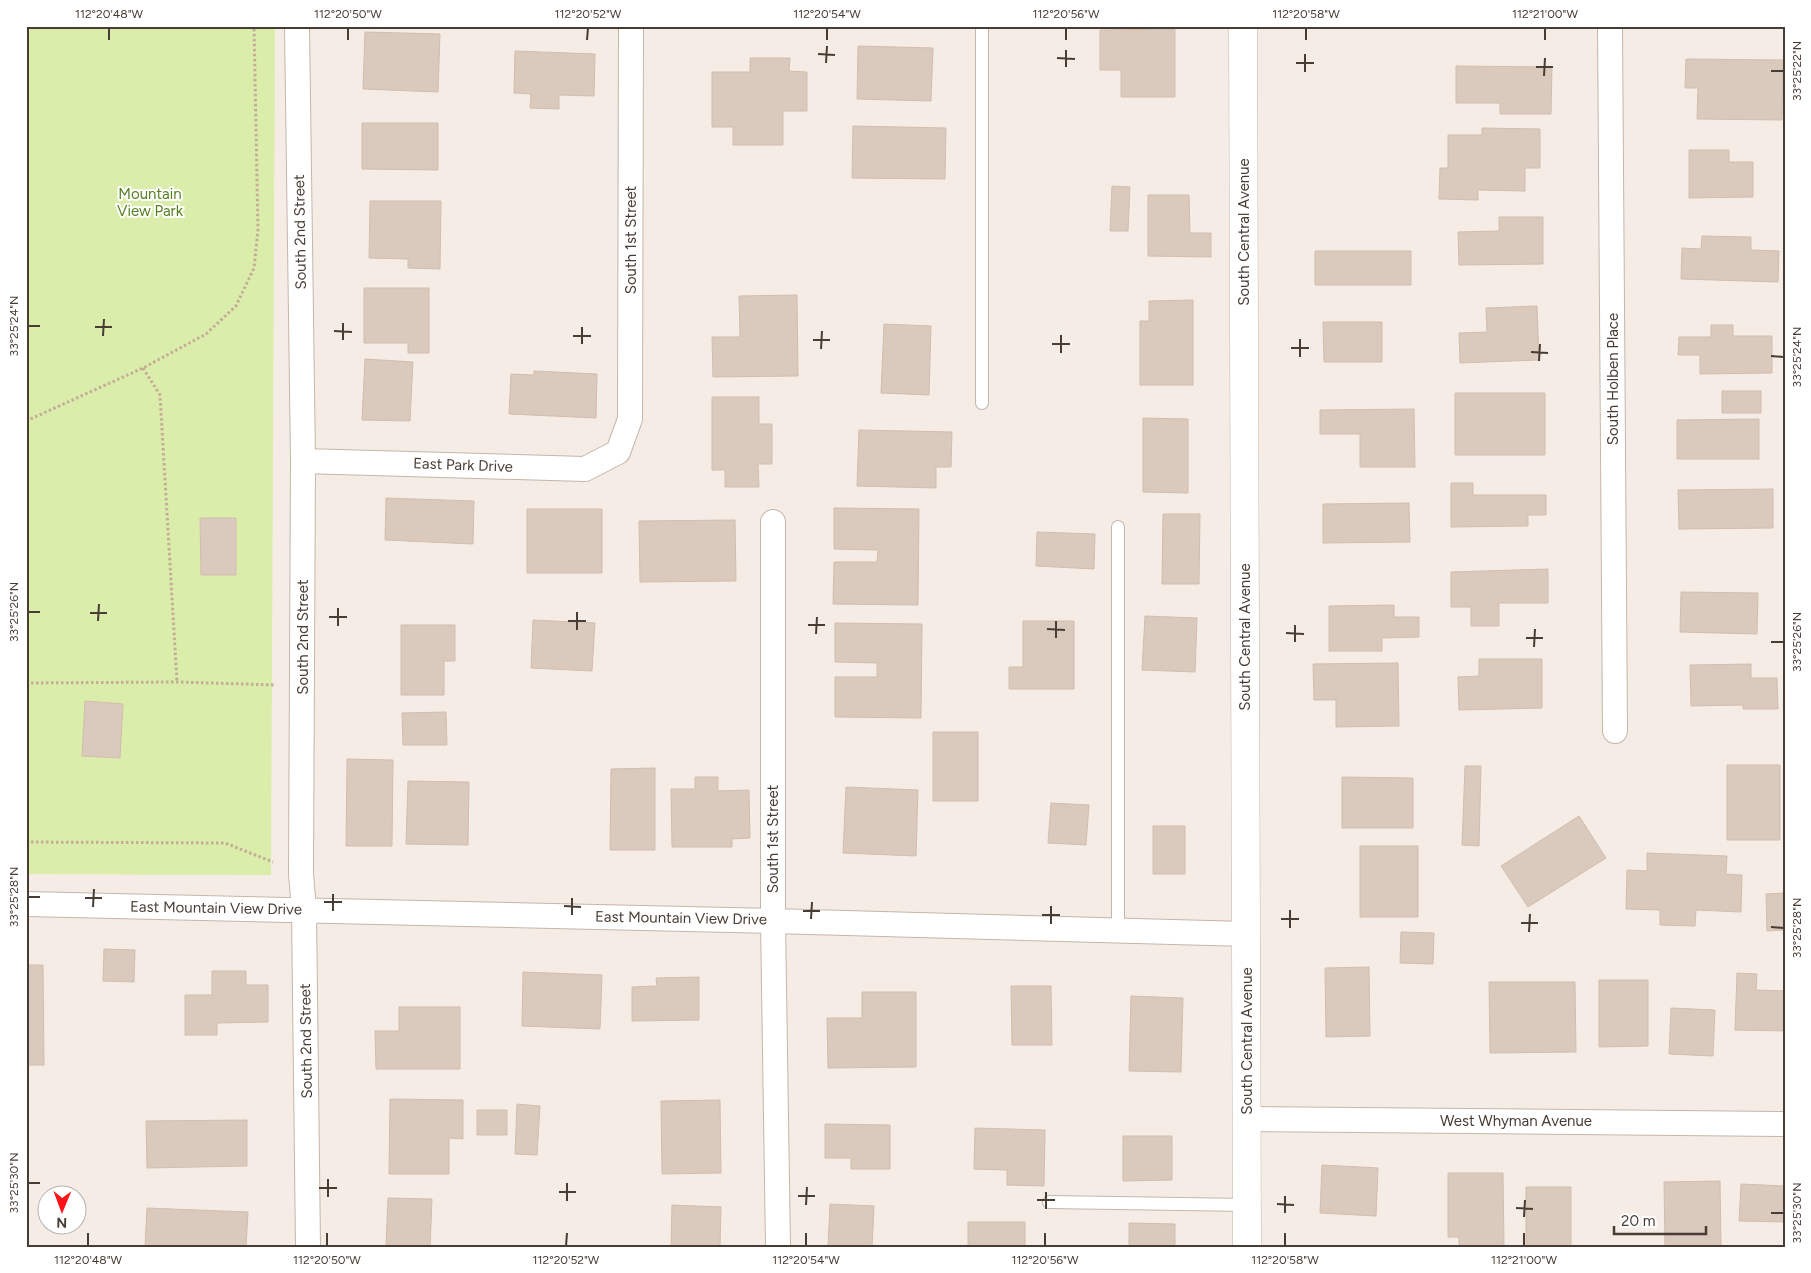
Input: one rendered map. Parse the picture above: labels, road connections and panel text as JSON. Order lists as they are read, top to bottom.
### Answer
{
  "streets": {
    "street": [
      "South 2nd Street",
      "South Central Avenue",
      "South 1st Street",
      "South Holben Place",
      "East Park Drive",
      "East Mountain View Drive",
      "West Whyman Avenue"
    ]
  },
  "crossings": [
    ["South 2nd Street", "East Park Drive"],
    ["South 2nd Street", "East Mountain View Drive"],
    ["South Central Avenue", "East Mountain View Drive"],
    ["South Central Avenue", "West Whyman Avenue"],
    ["South 1st Street", "East Park Drive"],
    ["South 1st Street", "East Mountain View Drive"]
  ],
  "parks": ["Mountain View Park"],
  "scale_bar": "20 m",
  "north": "bottom",
  "coordinates": [
    "112°20'48\"W",
    "112°20'50\"W",
    "112°20'52\"W",
    "112°20'54\"W",
    "112°20'56\"W",
    "112°20'58\"W",
    "112°21'00\"W",
    "33°25'22\"N",
    "33°25'24\"N",
    "33°25'26\"N",
    "33°25'28\"N",
    "33°25'30\"N"
  ]
}
